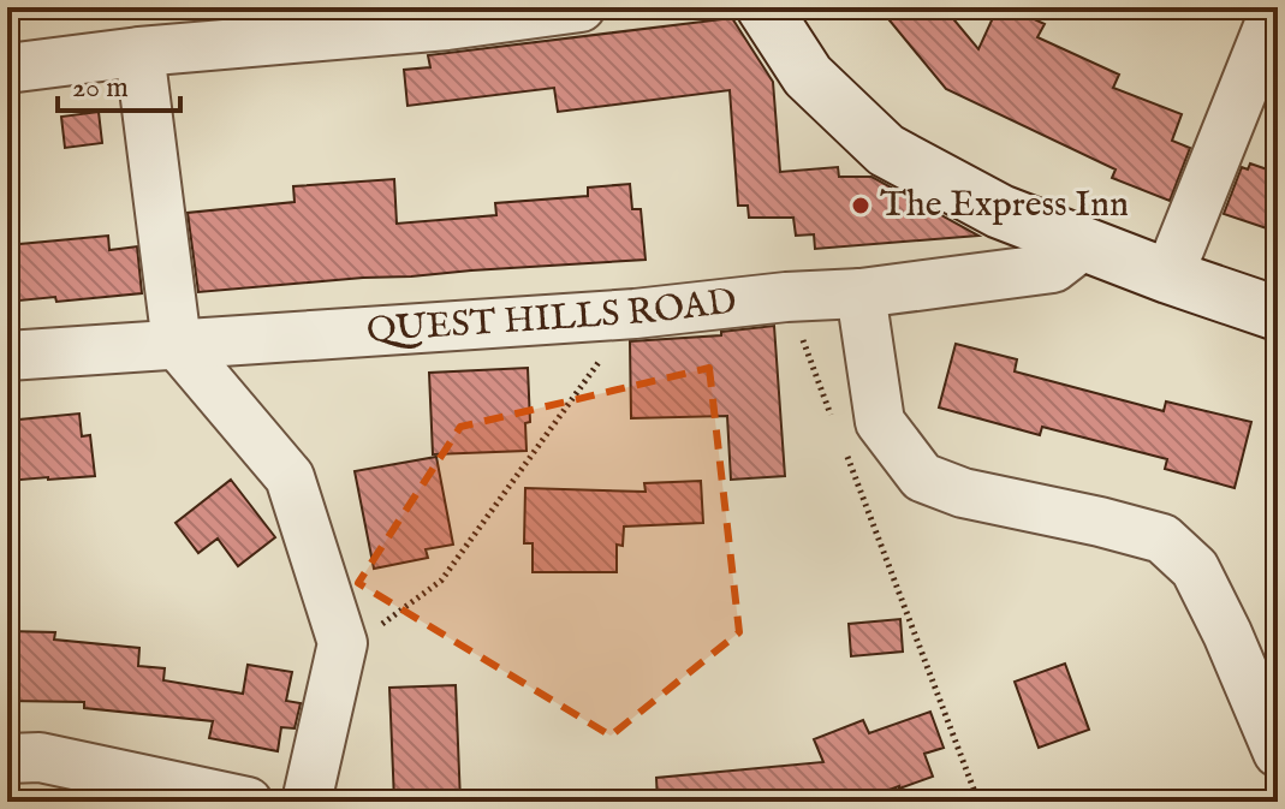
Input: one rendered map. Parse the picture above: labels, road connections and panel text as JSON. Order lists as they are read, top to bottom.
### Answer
{
  "streets": {
    "street": ["QUEST HILLS ROAD"]
  },
  "places": ["The Express Inn"],
  "scale_bar": "20 m"
}
